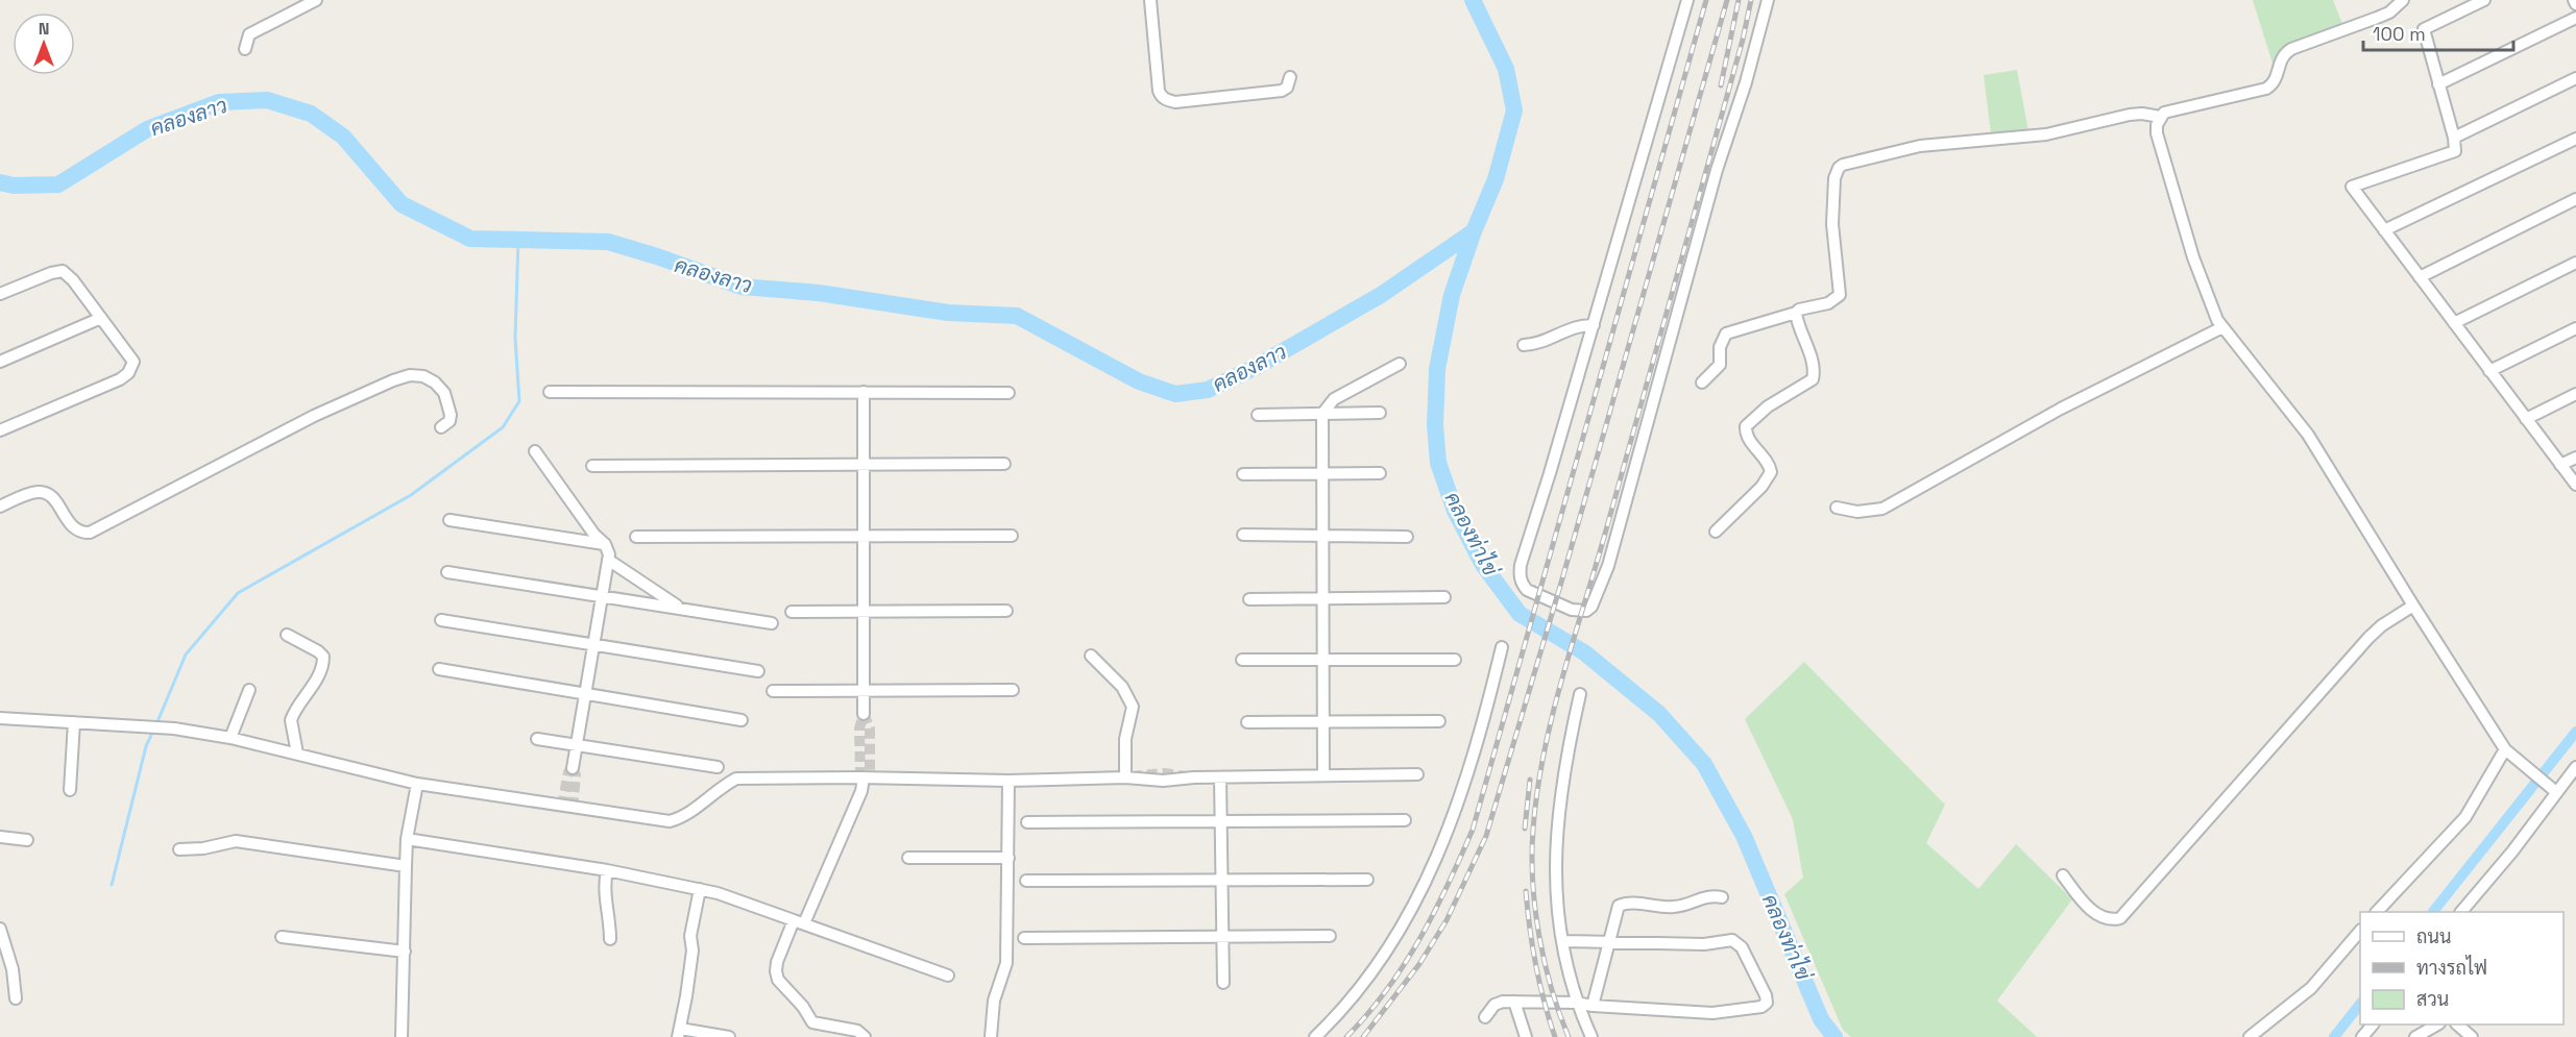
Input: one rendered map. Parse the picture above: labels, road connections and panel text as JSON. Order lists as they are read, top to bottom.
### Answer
{
  "water": ["คลองลาว", "คลองท่าไข่"],
  "legend": ["ถนน", "ทางรถไฟ", "สวน"],
  "scale_bar": "100 m",
  "north": "top"
}
